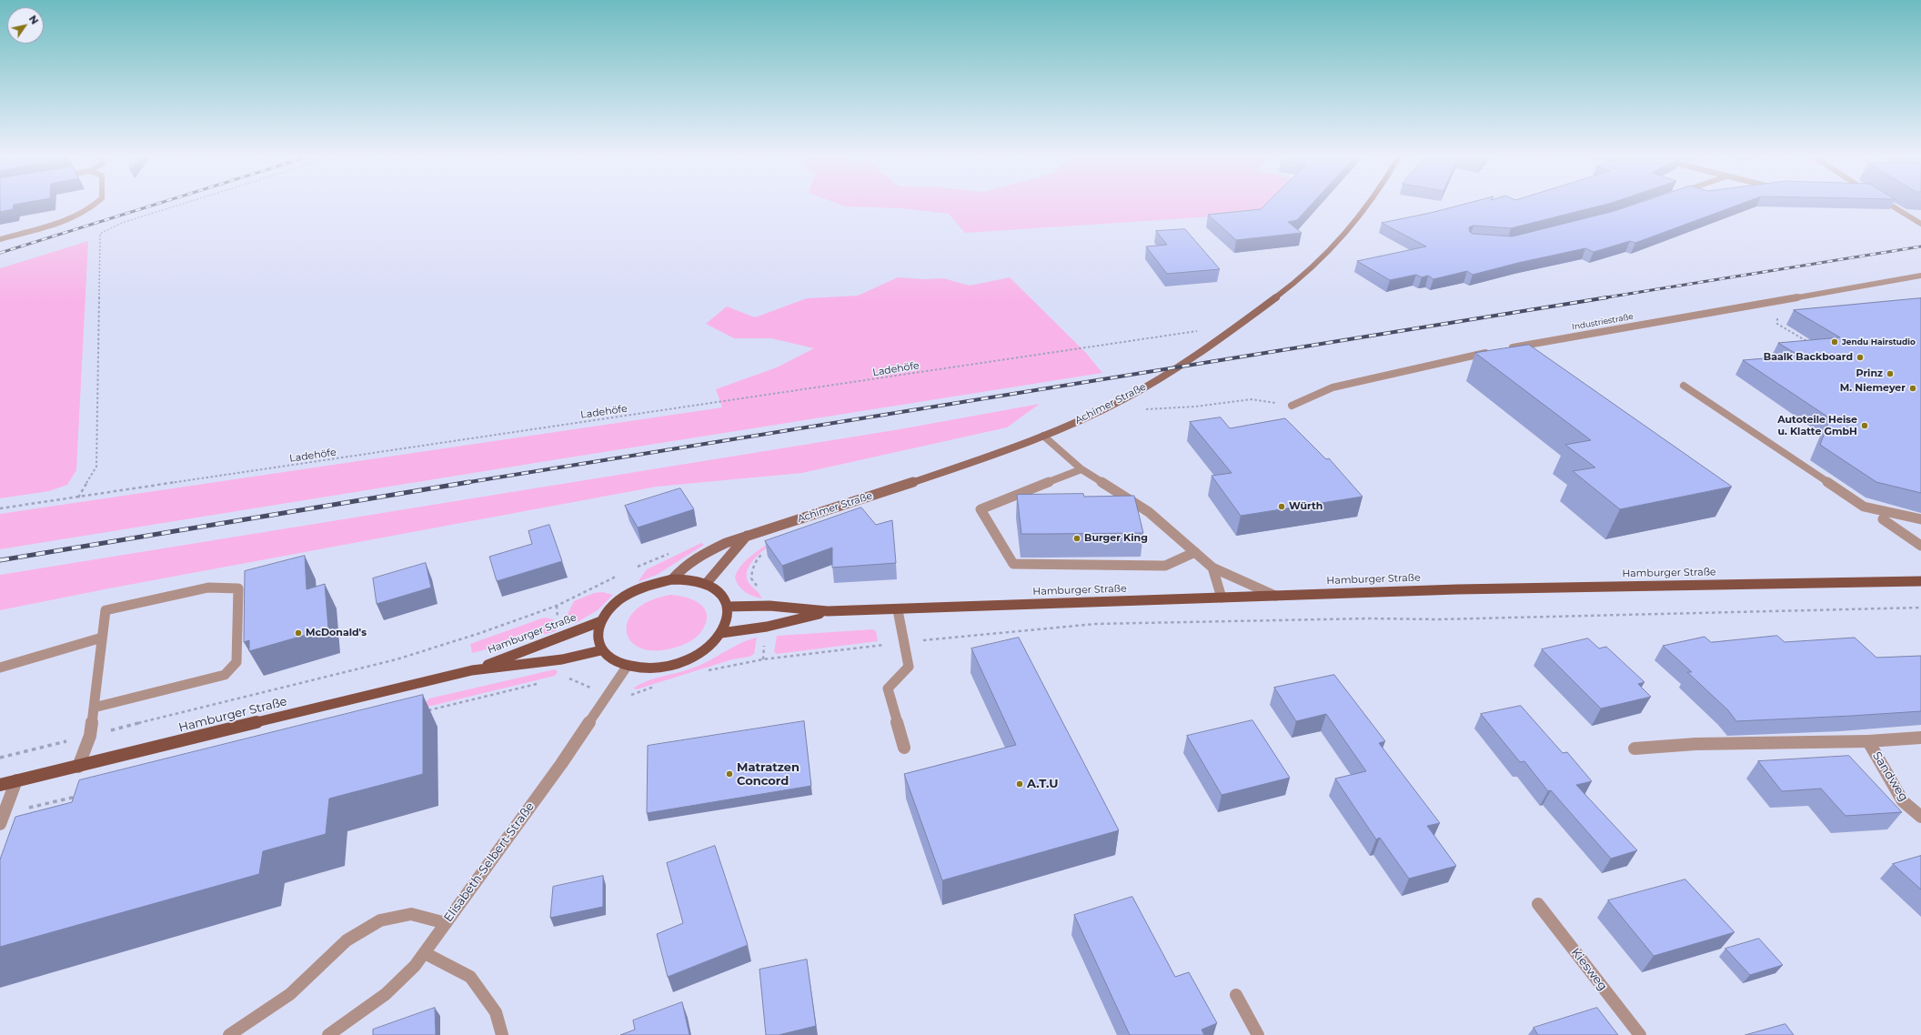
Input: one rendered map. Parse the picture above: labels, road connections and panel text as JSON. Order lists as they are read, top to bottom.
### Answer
{
  "streets": {
    "main road": ["Achimer Straße", "Hamburger Straße"],
    "street": [
      "Industriestraße",
      "Sandweg",
      "Elisabeth-Selbert-Straße",
      "Kiesweg"
    ],
    "path": ["Ladehöfe"]
  },
  "crossings": [
    ["Achimer Straße", "Hamburger Straße"],
    ["Achimer Straße", "Elisabeth-Selbert-Straße"],
    ["Hamburger Straße", "Elisabeth-Selbert-Straße"]
  ],
  "places": [
    "Jendu Hairstudio",
    "Baalk Backboard",
    "Prinz",
    "M. Niemeyer",
    "Autoteile Heise u. Klatte GmbH",
    "Würth",
    "Burger King",
    "McDonald's",
    "Matratzen Concord",
    "A.T.U"
  ],
  "north": "top right"
}
